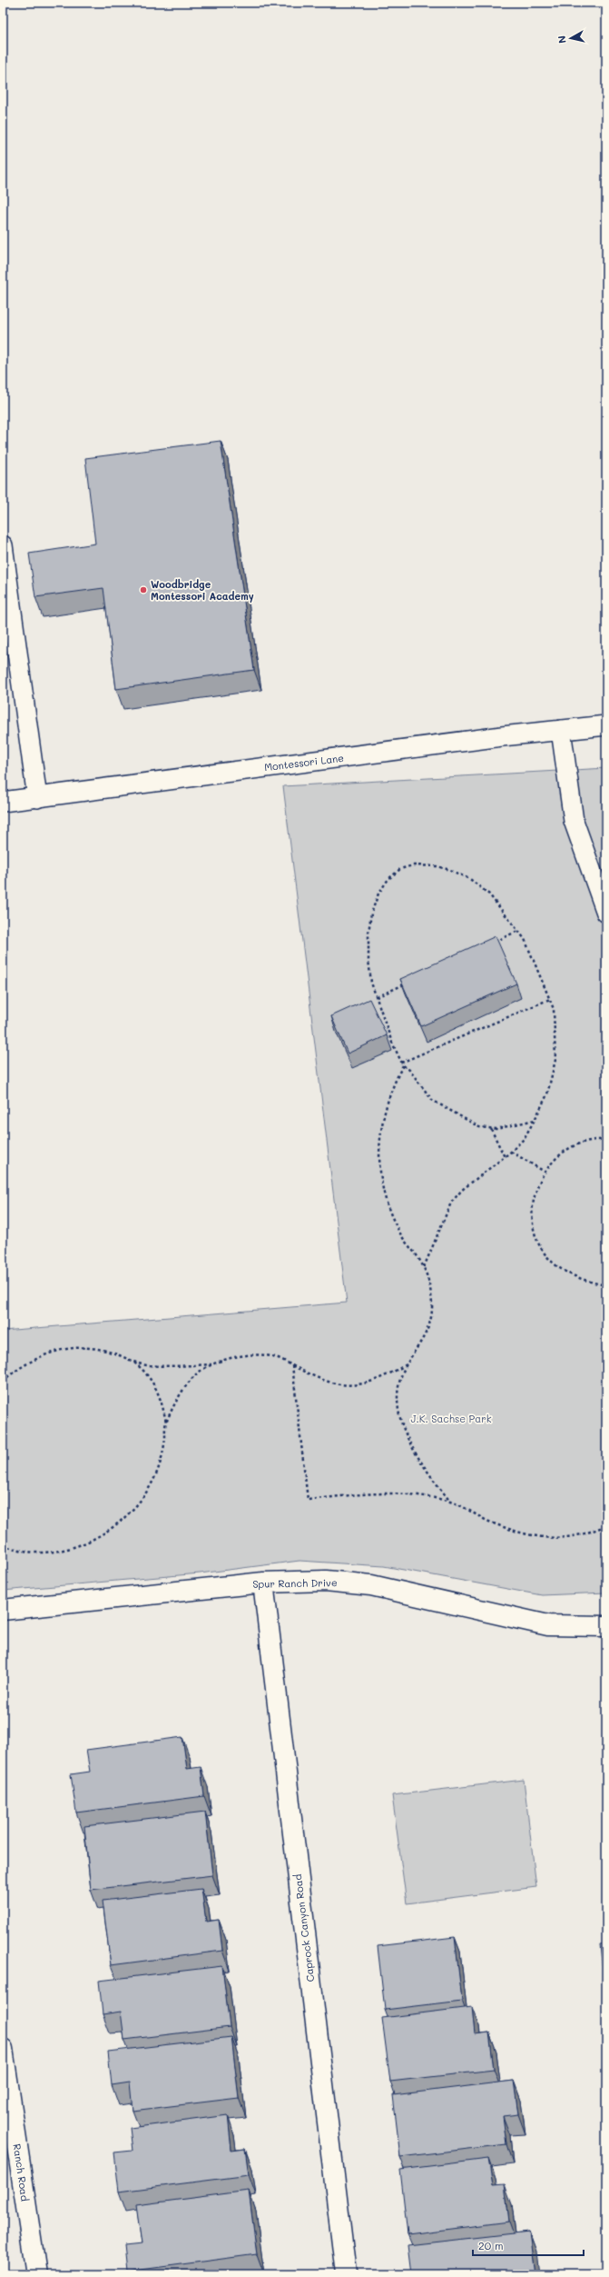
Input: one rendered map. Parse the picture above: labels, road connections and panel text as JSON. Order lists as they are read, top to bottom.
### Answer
{
  "streets": {
    "street": ["Spur Ranch Drive", "Caprock Canyon Road", "Ranch Road"],
    "lane": ["Montessori Lane"]
  },
  "crossings": [
    ["Spur Ranch Drive", "Caprock Canyon Road"]
  ],
  "parks": ["J.K. Sachse Park"],
  "places": ["Woodbridge Montessori Academy"],
  "scale_bar": "20 m",
  "north": "left"
}
